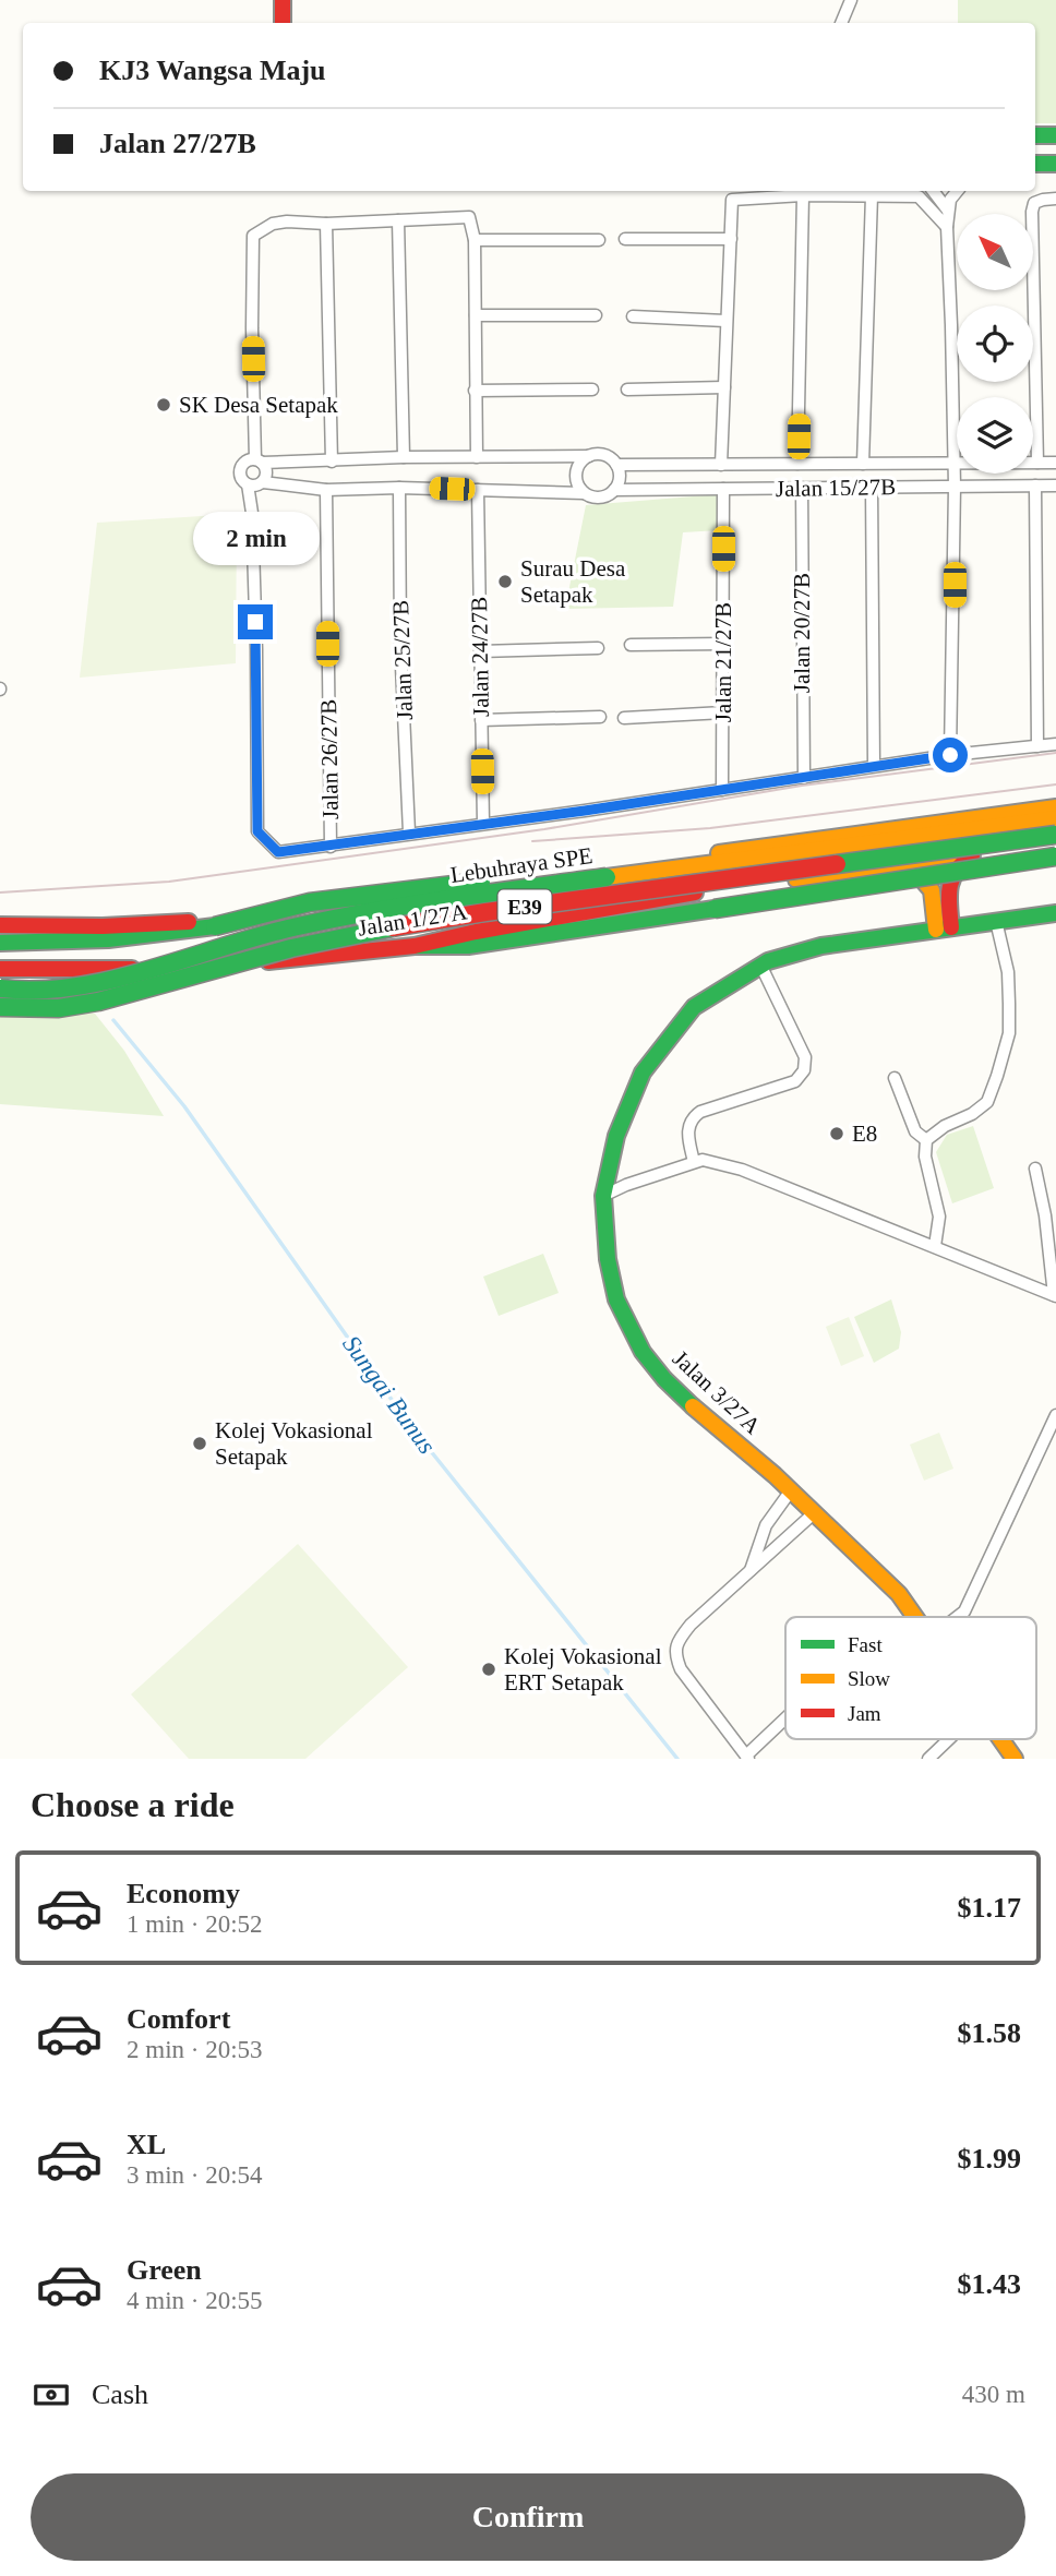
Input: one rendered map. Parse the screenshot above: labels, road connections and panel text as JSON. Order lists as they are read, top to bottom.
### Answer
{
  "streets": {
    "main road": [
      "Lebuhraya SPE",
      "E39",
      "Jalan 1/27A",
      "Jalan 3/27A"
    ],
    "street": [
      "Jalan 15/27B",
      "Jalan 20/27B",
      "Jalan 24/27B",
      "Jalan 25/27B",
      "Jalan 21/27B",
      "Jalan 26/27B"
    ]
  },
  "crossings": [
    ["Jalan 15/27B", "Jalan 20/27B"],
    ["Jalan 15/27B", "Jalan 21/27B"],
    ["Lebuhraya SPE", "E39"]
  ],
  "water": ["Sungai Bunus"],
  "places": [
    "SK Desa Setapak",
    "Surau Desa Setapak",
    "E8",
    "Kolej Vokasional Setapak",
    "Kolej Vokasional ERT Setapak"
  ],
  "legend": ["Fast", "Slow", "Jam"],
  "north": "top left",
  "page": {
    "banner": ["KJ3 Wangsa Maju", "Jalan 27/27B"],
    "bubble": "2 min",
    "heading": "Choose a ride",
    "list": [
      {
        "name": "Economy",
        "note": "1 min · 20:52",
        "value": "$1.17"
      },
      {
        "name": "Comfort",
        "note": "2 min · 20:53",
        "value": "$1.58"
      },
      {
        "name": "XL",
        "note": "3 min · 20:54",
        "value": "$1.99"
      },
      {
        "name": "Green",
        "note": "4 min · 20:55",
        "value": "$1.43"
      }
    ],
    "pay": ["Cash", "430 m"],
    "buttons": "Confirm"
  }
}
